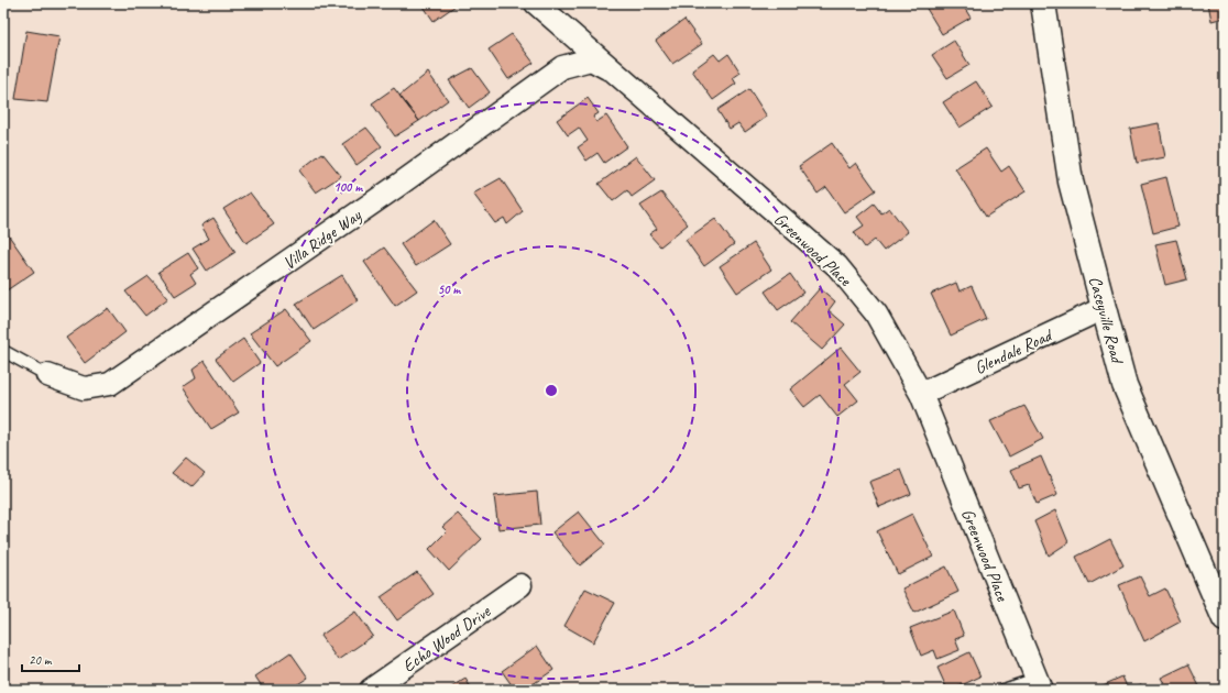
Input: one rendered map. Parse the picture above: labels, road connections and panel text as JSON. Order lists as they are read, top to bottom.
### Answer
{
  "streets": {
    "street": [
      "Villa Ridge Way",
      "Greenwood Place",
      "Caseyville Road",
      "Glendale Road",
      "Echo Wood Drive"
    ]
  },
  "crossings": [
    ["Villa Ridge Way", "Greenwood Place"],
    ["Greenwood Place", "Glendale Road"],
    ["Caseyville Road", "Glendale Road"]
  ],
  "scale_bar": "20 m",
  "rings": ["100 m", "50 m"]
}
